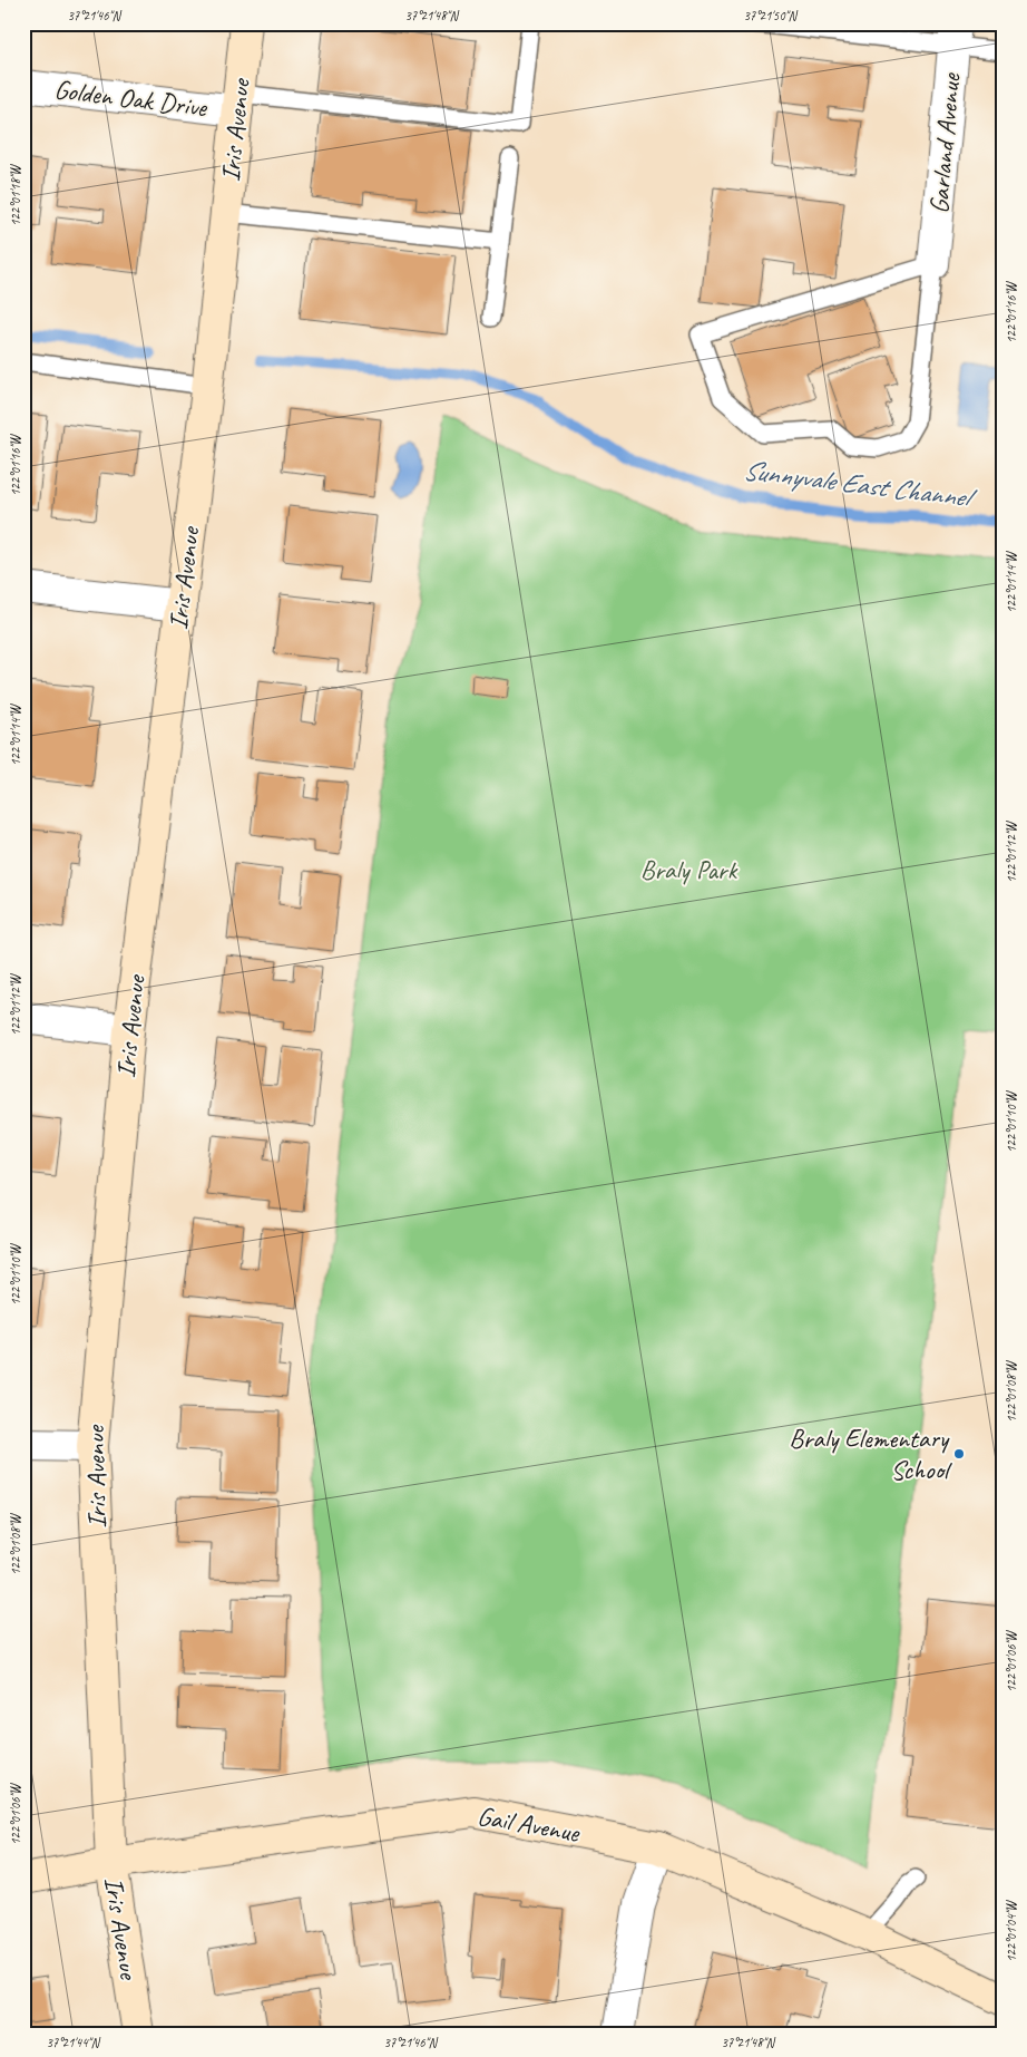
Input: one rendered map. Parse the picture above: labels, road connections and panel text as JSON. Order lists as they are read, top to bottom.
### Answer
{
  "streets": {
    "street": [
      "Golden Oak Drive",
      "Iris Avenue",
      "Garland Avenue",
      "Gail Avenue"
    ]
  },
  "crossings": [
    ["Golden Oak Drive", "Iris Avenue"],
    ["Iris Avenue", "Gail Avenue"]
  ],
  "water": ["Sunnyvale East Channel"],
  "parks": ["Braly Park"],
  "places": ["Braly Elementary School"],
  "coordinates": [
    "37°21'46\"N",
    "37°21'48\"N",
    "37°21'50\"N",
    "122°01'18\"W",
    "122°01'16\"W",
    "122°01'14\"W",
    "122°01'12\"W",
    "122°01'10\"W",
    "122°01'08\"W",
    "122°01'06\"W",
    "122°01'04\"W",
    "37°21'44\"N"
  ]
}
